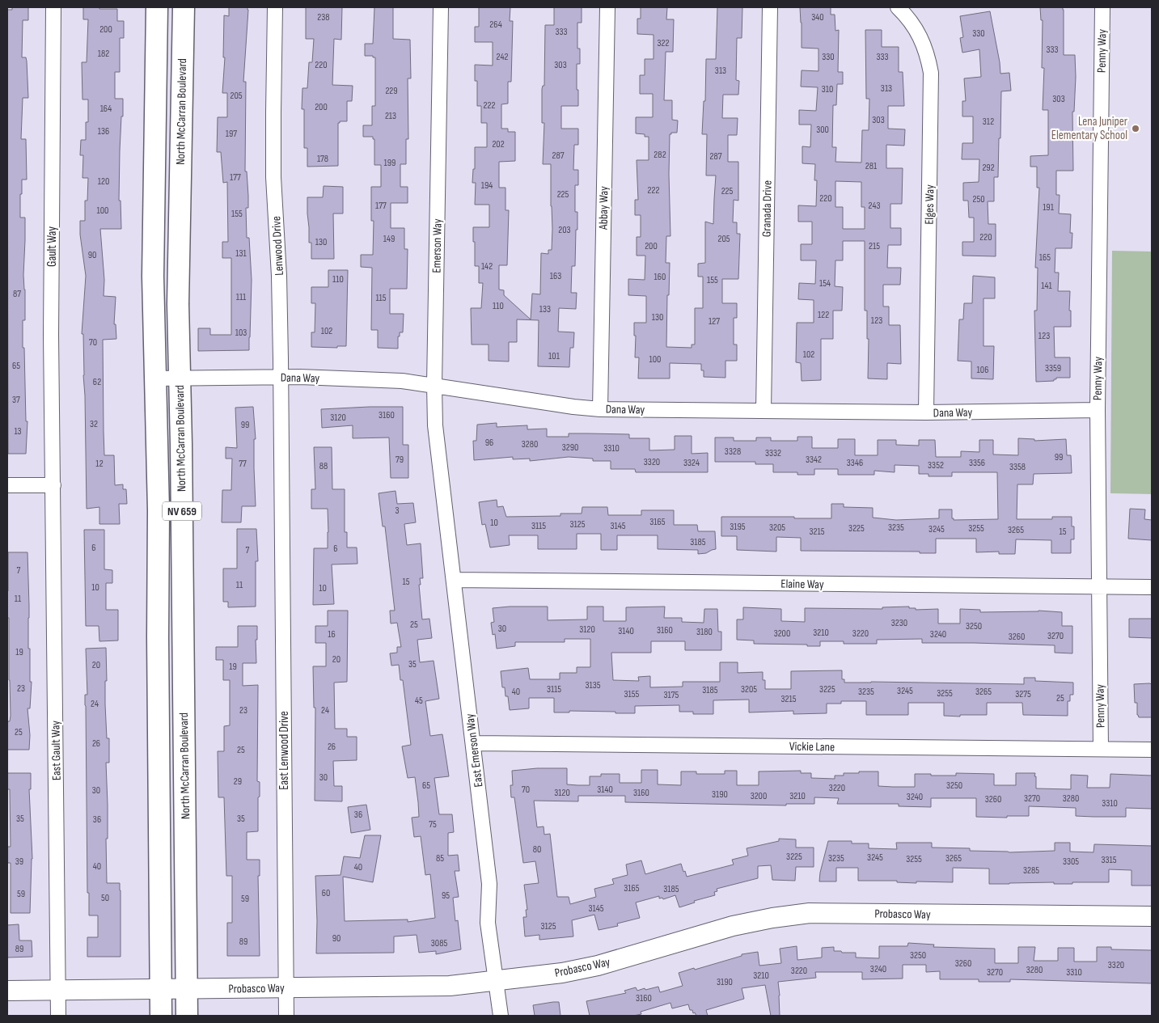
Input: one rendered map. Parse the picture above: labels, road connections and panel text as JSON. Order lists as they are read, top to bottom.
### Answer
{
  "streets": {
    "main road": ["North McCarran Boulevard", "NV 659"],
    "street": [
      "Penny Way",
      "Elges Way",
      "Abbay Way",
      "Granada Drive",
      "Lenwood Drive",
      "Emerson Way",
      "Gault Way",
      "Dana Way",
      "Elaine Way",
      "Vickie Lane",
      "East Gault Way",
      "East Lenwood Drive",
      "East Emerson Way",
      "Probasco Way"
    ]
  },
  "crossings": [
    ["Penny Way", "Dana Way"],
    ["Penny Way", "Elaine Way"],
    ["Penny Way", "Vickie Lane"],
    ["North McCarran Boulevard", "Dana Way"],
    ["North McCarran Boulevard", "Probasco Way"],
    ["Elges Way", "Dana Way"],
    ["Abbay Way", "Dana Way"],
    ["Granada Drive", "Dana Way"],
    ["Lenwood Drive", "Dana Way"],
    ["Lenwood Drive", "East Lenwood Drive"],
    ["Emerson Way", "Dana Way"],
    ["Emerson Way", "East Emerson Way"],
    ["Gault Way", "East Gault Way"],
    ["Elaine Way", "East Emerson Way"],
    ["Vickie Lane", "East Emerson Way"],
    ["East Gault Way", "Probasco Way"],
    ["East Lenwood Drive", "Probasco Way"],
    ["East Emerson Way", "Probasco Way"]
  ],
  "places": ["Lena Juniper Elementary School"],
  "house_numbers": [
    "238",
    "340",
    "264",
    "200",
    "333",
    "330",
    "322",
    "333",
    "182",
    "242",
    "330",
    "333",
    "220",
    "303",
    "313",
    "313",
    "310",
    "229",
    "205",
    "303",
    "222",
    "200",
    "164",
    "213",
    "303",
    "312",
    "300",
    "136",
    "197",
    "202",
    "282",
    "287",
    "287",
    "178",
    "199",
    "281",
    "292",
    "177",
    "120",
    "194",
    "222",
    "225",
    "225",
    "220",
    "250",
    "177",
    "243",
    "191",
    "100",
    "155",
    "203",
    "220",
    "149",
    "205",
    "130",
    "200",
    "215",
    "131",
    "90",
    "165",
    "142",
    "163",
    "160",
    "110",
    "155",
    "154",
    "141",
    "87",
    "111",
    "115",
    "110",
    "133",
    "122",
    "130",
    "123",
    "127",
    "102",
    "103",
    "123",
    "70",
    "102",
    "101",
    "100",
    "65",
    "3359",
    "106",
    "62",
    "37",
    "3160",
    "3120",
    "32",
    "99",
    "13",
    "96",
    "3280",
    "3290",
    "3310",
    "3328",
    "3332",
    "99",
    "79",
    "3342",
    "3320",
    "3324",
    "3346",
    "3356",
    "12",
    "77",
    "3352",
    "88",
    "3358",
    "3",
    "3165",
    "10",
    "3125",
    "3115",
    "3145",
    "3195",
    "3205",
    "3235",
    "3225",
    "3255",
    "3245",
    "3265",
    "3215",
    "15",
    "3185",
    "6",
    "6",
    "7",
    "7",
    "15",
    "11",
    "10",
    "10",
    "11",
    "3230",
    "25",
    "3250",
    "30",
    "3120",
    "3160",
    "3140",
    "3180",
    "3210",
    "3200",
    "3220",
    "16",
    "3240",
    "3270",
    "3260",
    "19",
    "20",
    "35",
    "20",
    "19",
    "3135",
    "23",
    "3115",
    "3205",
    "3225",
    "3185",
    "3245",
    "40",
    "3235",
    "3265",
    "3255",
    "3155",
    "3275",
    "3175",
    "25",
    "3215",
    "45",
    "24",
    "23",
    "24",
    "25",
    "26",
    "26",
    "25",
    "30",
    "29",
    "65",
    "3250",
    "3220",
    "70",
    "3140",
    "30",
    "3120",
    "3160",
    "3190",
    "3200",
    "3210",
    "3240",
    "3270",
    "3280",
    "3260",
    "3310",
    "36",
    "35",
    "35",
    "36",
    "75",
    "80",
    "3225",
    "3245",
    "85",
    "3235",
    "3265",
    "3255",
    "3315",
    "39",
    "3305",
    "40",
    "40",
    "3285",
    "3165",
    "3185",
    "60",
    "59",
    "95",
    "50",
    "59",
    "3145",
    "3125",
    "90",
    "89",
    "3085",
    "89",
    "3250",
    "3260",
    "3320",
    "3240",
    "3280",
    "3220",
    "3270",
    "3310",
    "3210",
    "3190",
    "3160"
  ]
}
